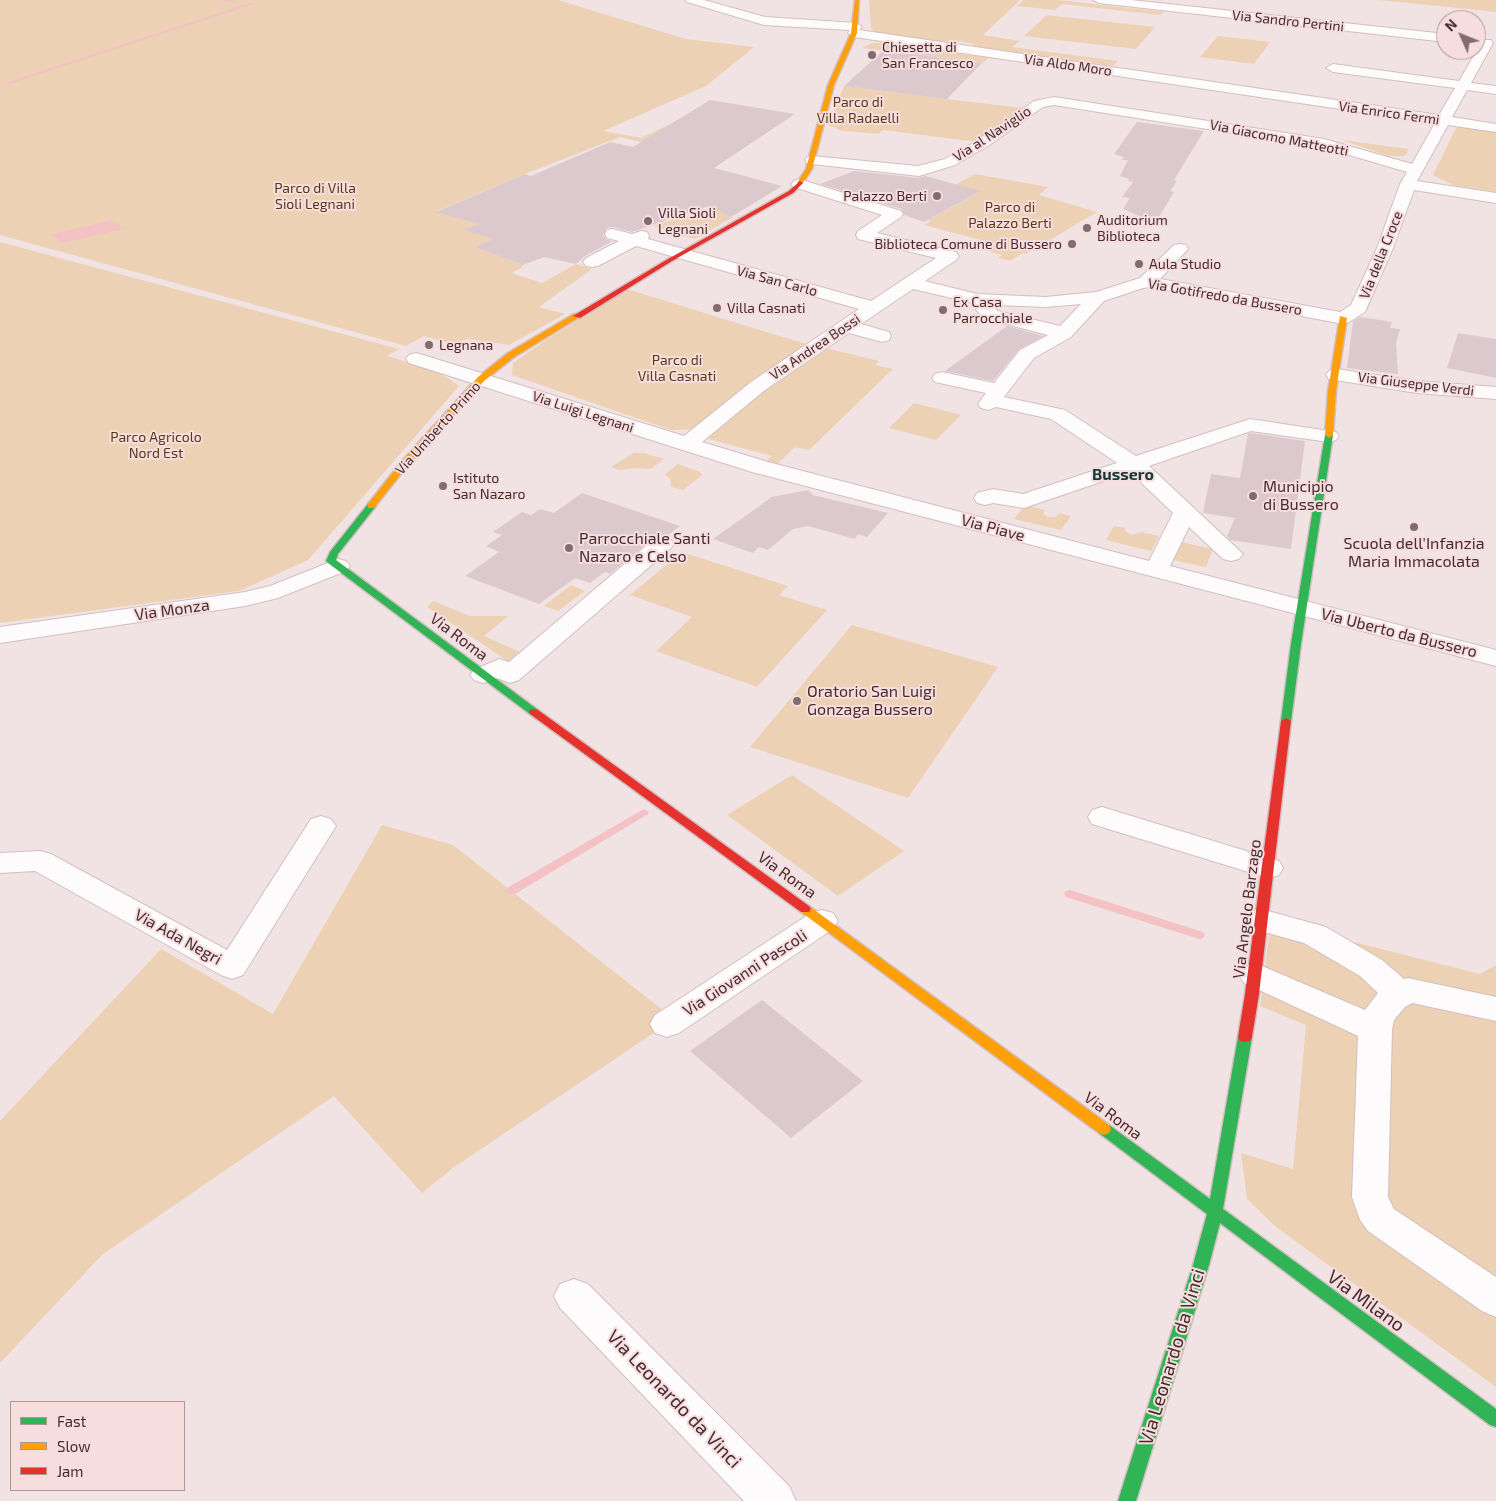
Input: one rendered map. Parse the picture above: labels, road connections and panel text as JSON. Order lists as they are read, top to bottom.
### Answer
{
  "streets": {
    "street": [
      "Via Sandro Pertini",
      "Via Aldo Moro",
      "Via Enrico Fermi",
      "Via al Naviglio",
      "Via Giacomo Matteotti",
      "Via della Croce",
      "Via San Carlo",
      "Via Gotifredo da Bussero",
      "Via Andrea Bossi",
      "Via Giuseppe Verdi",
      "Via Luigi Legnani",
      "Via Umberto Primo",
      "Via Piave",
      "Via Monza",
      "Via Uberto da Bussero",
      "Via Roma",
      "Via Angelo Barzago",
      "Via Ada Negri",
      "Via Giovanni Pascoli",
      "Via Milano",
      "Via Leonardo da Vinci"
    ]
  },
  "crossings": [
    ["Via Aldo Moro", "Via Enrico Fermi"],
    ["Via Enrico Fermi", "Via della Croce"],
    ["Via al Naviglio", "Via Giacomo Matteotti"],
    ["Via Giacomo Matteotti", "Via della Croce"],
    ["Via della Croce", "Via Gotifredo da Bussero"],
    ["Via della Croce", "Via Angelo Barzago"],
    ["Via San Carlo", "Via Andrea Bossi"],
    ["Via San Carlo", "Via Umberto Primo"],
    ["Via Gotifredo da Bussero", "Via Andrea Bossi"],
    ["Via Gotifredo da Bussero", "Via Angelo Barzago"],
    ["Via Andrea Bossi", "Via Luigi Legnani"],
    ["Via Andrea Bossi", "Via Umberto Primo"],
    ["Via Andrea Bossi", "Via Piave"],
    ["Via Giuseppe Verdi", "Via Angelo Barzago"],
    ["Via Luigi Legnani", "Via Umberto Primo"],
    ["Via Luigi Legnani", "Via Piave"],
    ["Via Umberto Primo", "Via Monza"],
    ["Via Umberto Primo", "Via Roma"],
    ["Via Piave", "Via Uberto da Bussero"],
    ["Via Piave", "Via Angelo Barzago"],
    ["Via Monza", "Via Roma"],
    ["Via Uberto da Bussero", "Via Angelo Barzago"],
    ["Via Roma", "Via Angelo Barzago"],
    ["Via Roma", "Via Giovanni Pascoli"],
    ["Via Roma", "Via Milano"],
    ["Via Roma", "Via Leonardo da Vinci"],
    ["Via Angelo Barzago", "Via Milano"],
    ["Via Angelo Barzago", "Via Leonardo da Vinci"],
    ["Via Milano", "Via Leonardo da Vinci"]
  ],
  "districts": ["Bussero"],
  "parks": [
    "Parco di Villa Radaelli",
    "Parco di Villa Sioli Legnani",
    "Parco di Palazzo Berti",
    "Parco di Villa Casnati",
    "Parco Agricolo Nord Est"
  ],
  "places": [
    "Chiesetta di San Francesco",
    "Palazzo Berti",
    "Villa Sioli Legnani",
    "Auditorium Biblioteca",
    "Biblioteca Comune di Bussero",
    "Aula Studio",
    "Villa Casnati",
    "Ex Casa Parrocchiale",
    "Legnana",
    "Istituto San Nazaro",
    "Municipio di Bussero",
    "Scuola dell'Infanzia Maria Immacolata",
    "Parrocchiale Santi Nazaro e Celso",
    "Oratorio San Luigi Gonzaga Bussero"
  ],
  "legend": ["Fast", "Slow", "Jam"],
  "north": "top left"
}
